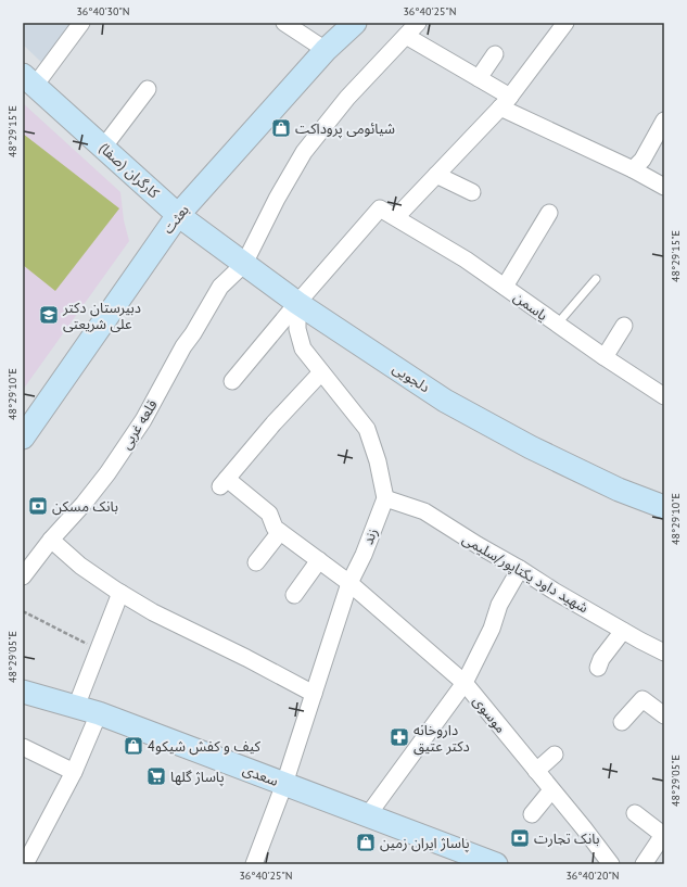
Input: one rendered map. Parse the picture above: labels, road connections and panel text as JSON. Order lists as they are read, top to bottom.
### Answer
{
  "streets": {
    "main road": [
      "کارگران (صفا)",
      "بعثت",
      "دلجویی",
      "سعدی"
    ],
    "street": [
      "یاسمن",
      "قلعه غربی",
      "زند",
      "شهید داود یکتاپور/سلیمی",
      "موسوی"
    ]
  },
  "crossings": [
    ["کارگران (صفا)", "بعثت"],
    ["کارگران (صفا)", "دلجویی"],
    ["بعثت", "دلجویی"],
    ["یاسمن", "دلجویی"],
    ["دلجویی", "قلعه غربی"],
    ["زند", "شهید داود یکتاپور/سلیمی"],
    ["زند", "موسوی"],
    ["زند", "سعدی"]
  ],
  "places": {
    "shop": ["شیائومی پروداکت", "کیف و کفش شیکو4", "پاساژ ایران زمین"],
    "school or university": ["دبیرستان دکتر علی شریعتی"],
    "bank": ["بانک مسکن", "بانک تجارت"],
    "pharmacy": ["داروخانه دکتر عتیق"],
    "supermarket": ["پاساژ گلها"]
  },
  "coordinates": [
    "36°40'30\"N",
    "36°40'25\"N",
    "48°29'15\"E",
    "48°29'10\"E",
    "48°29'05\"E",
    "36°40'20\"N"
  ]
}
